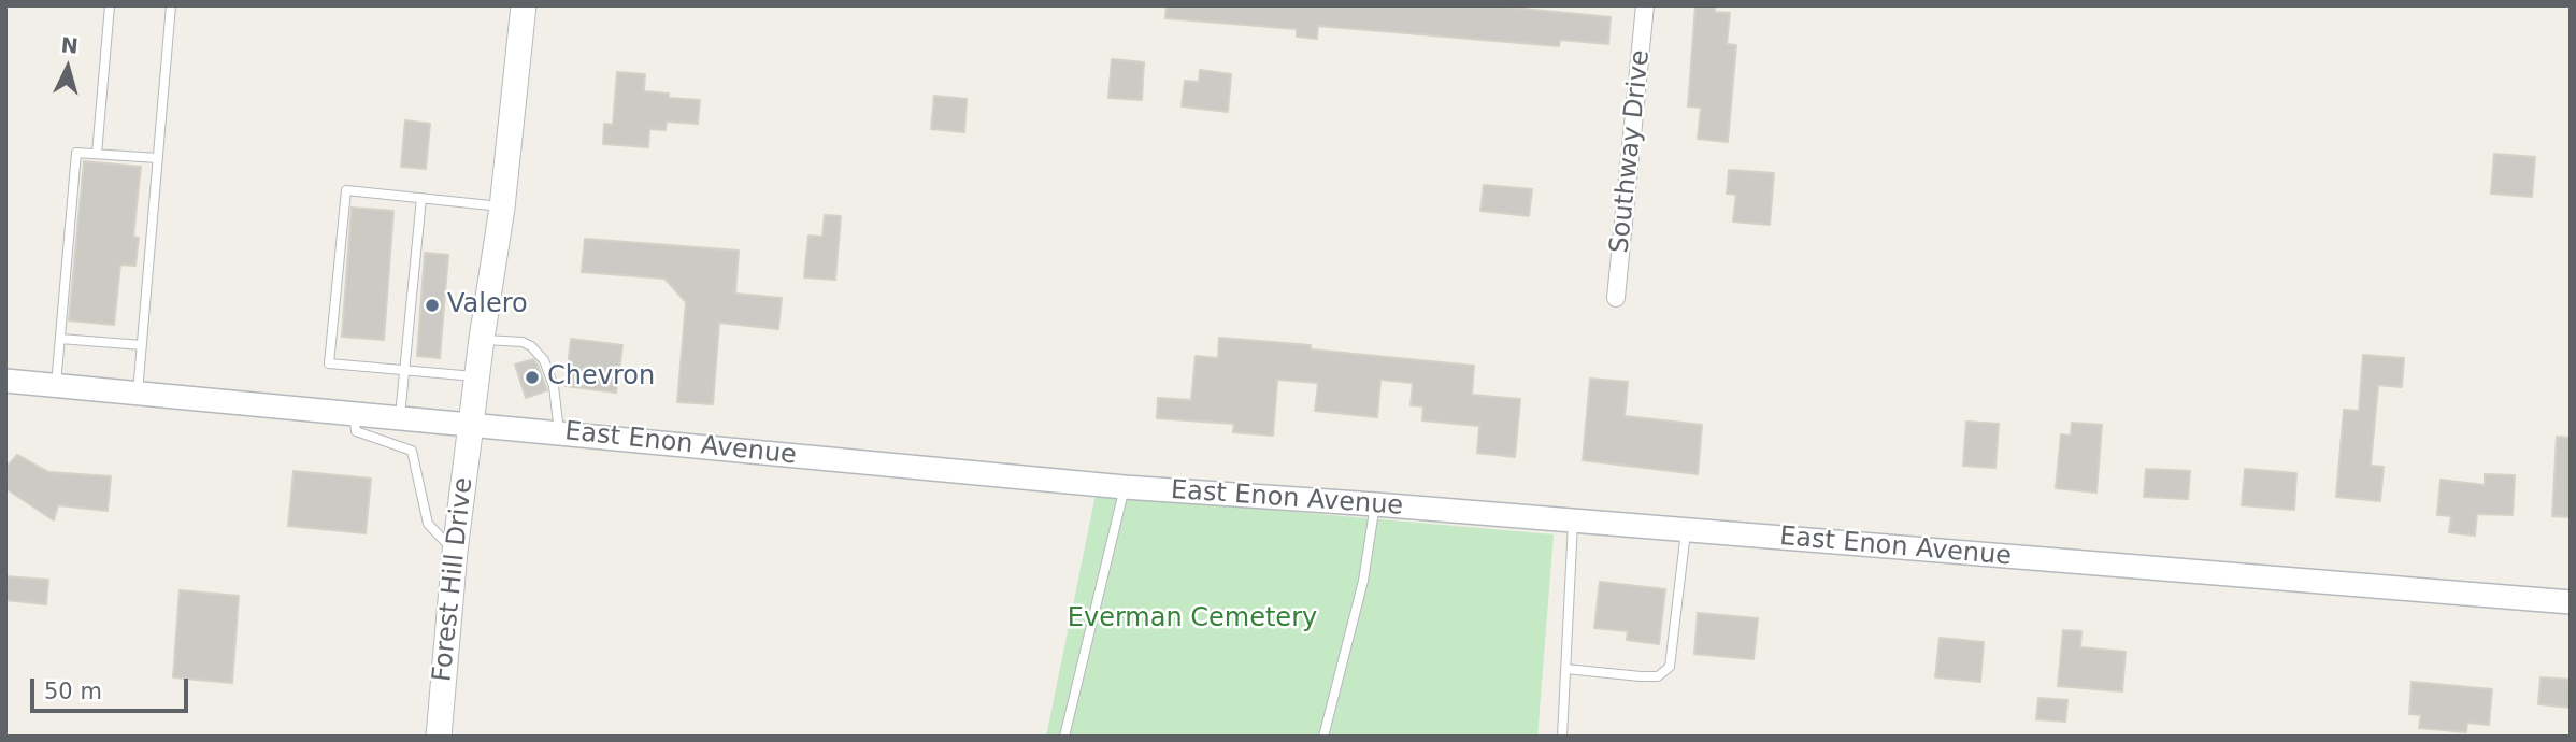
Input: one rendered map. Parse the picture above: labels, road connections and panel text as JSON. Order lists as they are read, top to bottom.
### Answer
{
  "streets": {
    "main road": ["Forest Hill Drive"],
    "street": ["Southway Drive", "East Enon Avenue"]
  },
  "crossings": [
    ["East Enon Avenue", "Forest Hill Drive"]
  ],
  "parks": ["Everman Cemetery"],
  "places": ["Valero", "Chevron"],
  "scale_bar": "50 m",
  "north": "top"
}
